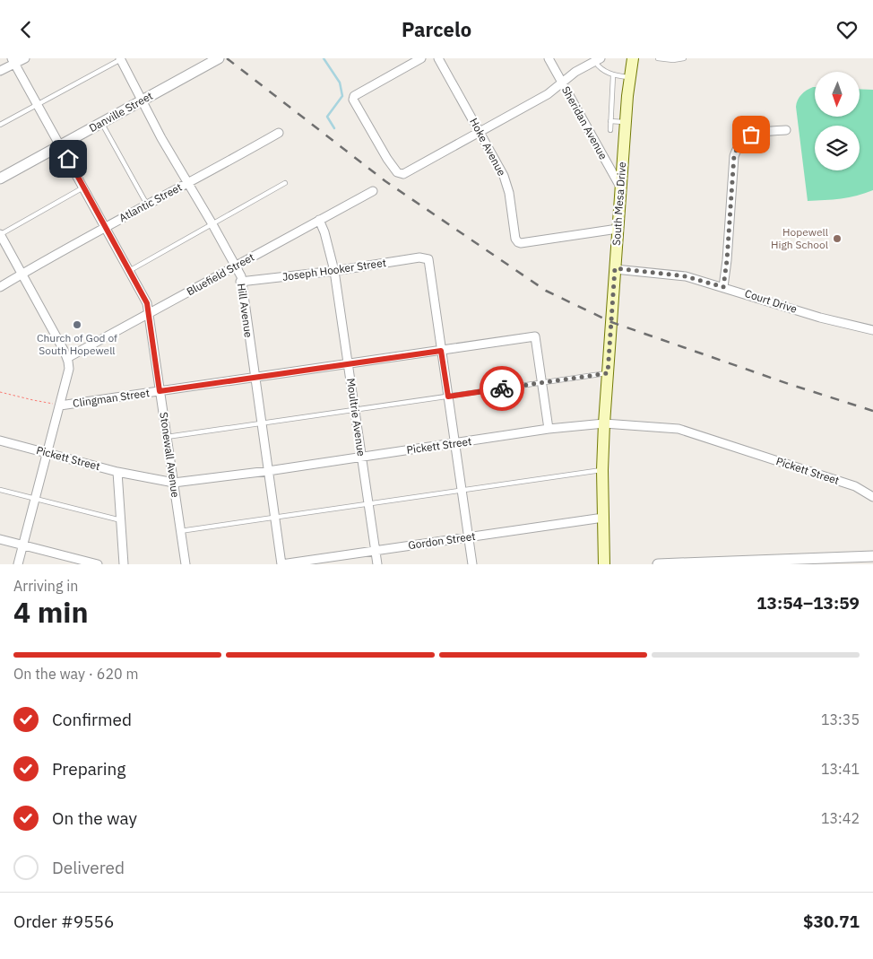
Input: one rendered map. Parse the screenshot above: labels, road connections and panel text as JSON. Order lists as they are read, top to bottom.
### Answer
{
  "streets": {
    "main road": ["South Mesa Drive"],
    "street": [
      "Danville Street",
      "Sheridan Avenue",
      "Hoke Avenue",
      "Atlantic Street",
      "Joseph Hooker Street",
      "Bluefield Street",
      "Court Drive",
      "Hill Avenue",
      "Clingman Street",
      "Moultrie Avenue",
      "Pickett Street",
      "Stonewall Avenue",
      "Gordon Street"
    ]
  },
  "crossings": [
    ["Danville Street", "Hill Avenue"],
    ["Danville Street", "Stonewall Avenue"],
    ["Sheridan Avenue", "South Mesa Drive"],
    ["Hoke Avenue", "South Mesa Drive"],
    ["Atlantic Street", "Hill Avenue"],
    ["Atlantic Street", "Stonewall Avenue"],
    ["South Mesa Drive", "Court Drive"],
    ["South Mesa Drive", "Pickett Street"],
    ["South Mesa Drive", "Gordon Street"],
    ["Joseph Hooker Street", "Hill Avenue"],
    ["Joseph Hooker Street", "Clingman Street"],
    ["Joseph Hooker Street", "Moultrie Avenue"],
    ["Bluefield Street", "Hill Avenue"],
    ["Bluefield Street", "Moultrie Avenue"],
    ["Bluefield Street", "Stonewall Avenue"],
    ["Hill Avenue", "Clingman Street"],
    ["Hill Avenue", "Pickett Street"],
    ["Hill Avenue", "Gordon Street"],
    ["Clingman Street", "Moultrie Avenue"],
    ["Clingman Street", "Stonewall Avenue"],
    ["Moultrie Avenue", "Pickett Street"],
    ["Moultrie Avenue", "Gordon Street"],
    ["Pickett Street", "Stonewall Avenue"]
  ],
  "places": ["Hopewell High School", "Church of God of South Hopewell"],
  "north": "bottom",
  "page": {
    "header": "Parcelo",
    "heading": ["4 min", "Arriving in", "13:54–13:59"],
    "panel": ["Order #9556", "$30.71"],
    "bar": "On the way · 620 m",
    "list": [
      ["Confirmed", "13:35"],
      ["Preparing", "13:41"],
      ["On the way", "13:42"],
      "Delivered"
    ]
  }
}
